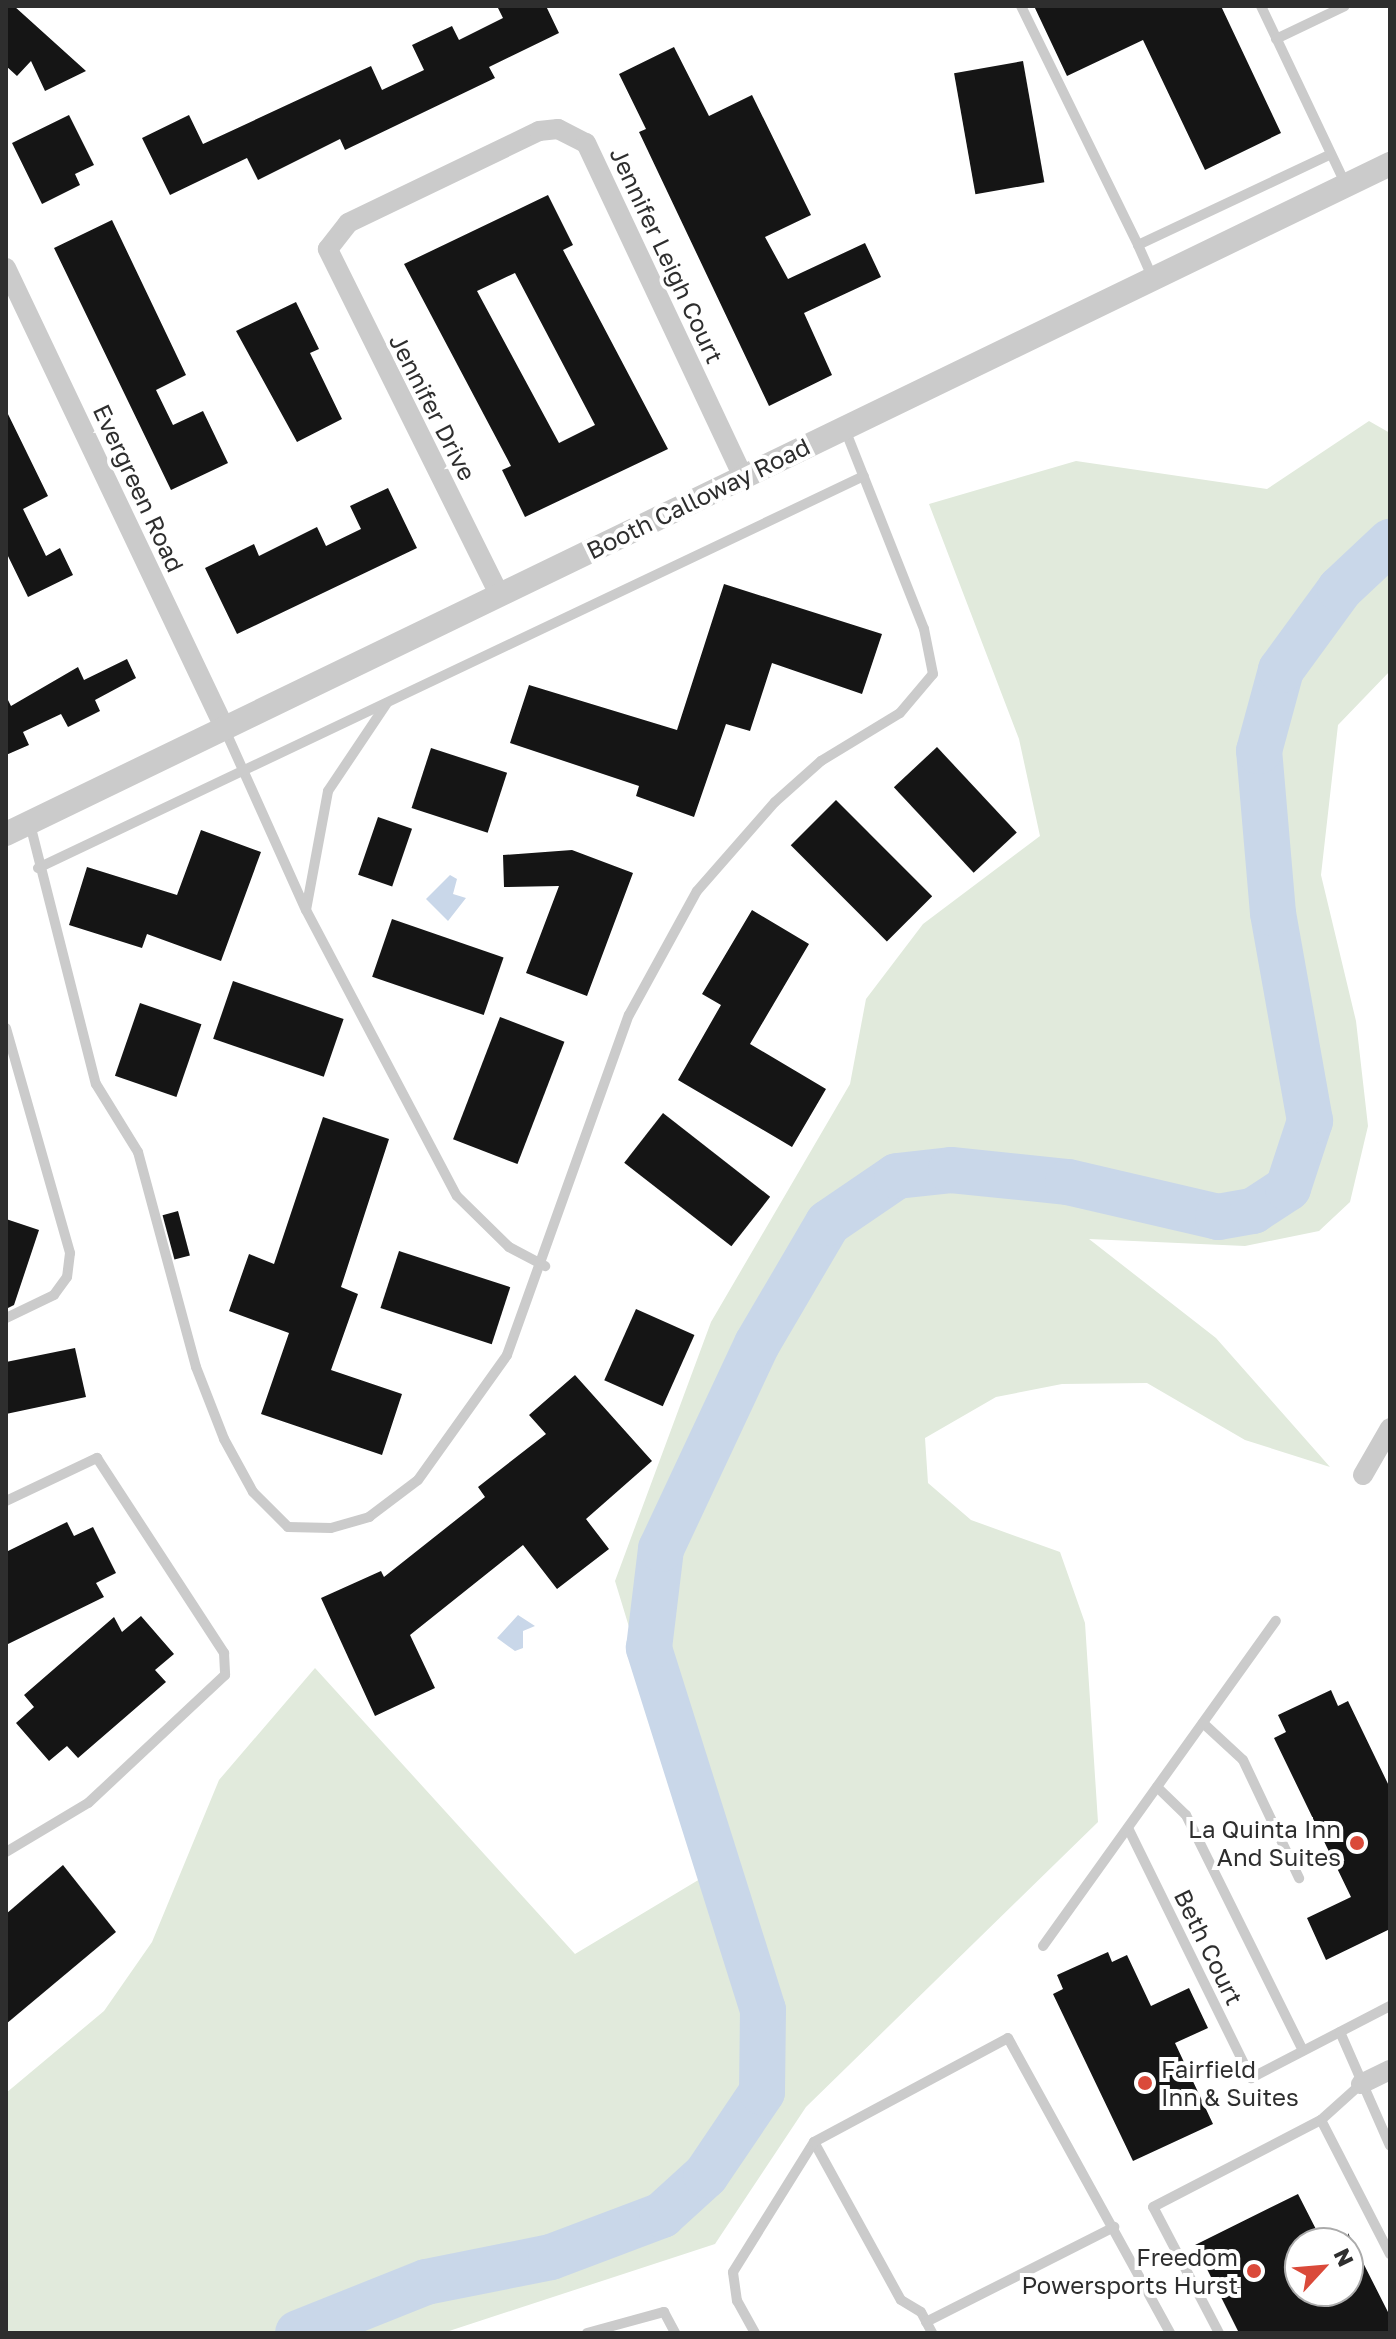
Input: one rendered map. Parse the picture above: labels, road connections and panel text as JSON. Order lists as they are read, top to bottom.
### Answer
{
  "streets": {
    "street": [
      "Jennifer Leigh Court",
      "Jennifer Drive",
      "Evergreen Road",
      "Booth Calloway Road"
    ],
    "lane": ["Beth Court"]
  },
  "crossings": [
    ["Jennifer Leigh Court", "Jennifer Drive"],
    ["Jennifer Leigh Court", "Booth Calloway Road"],
    ["Jennifer Drive", "Booth Calloway Road"],
    ["Evergreen Road", "Booth Calloway Road"]
  ],
  "places": ["La Quinta Inn And Suites", "Fairfield Inn & Suites", "Freedom Powersports Hurst"],
  "north": "top right"
}
